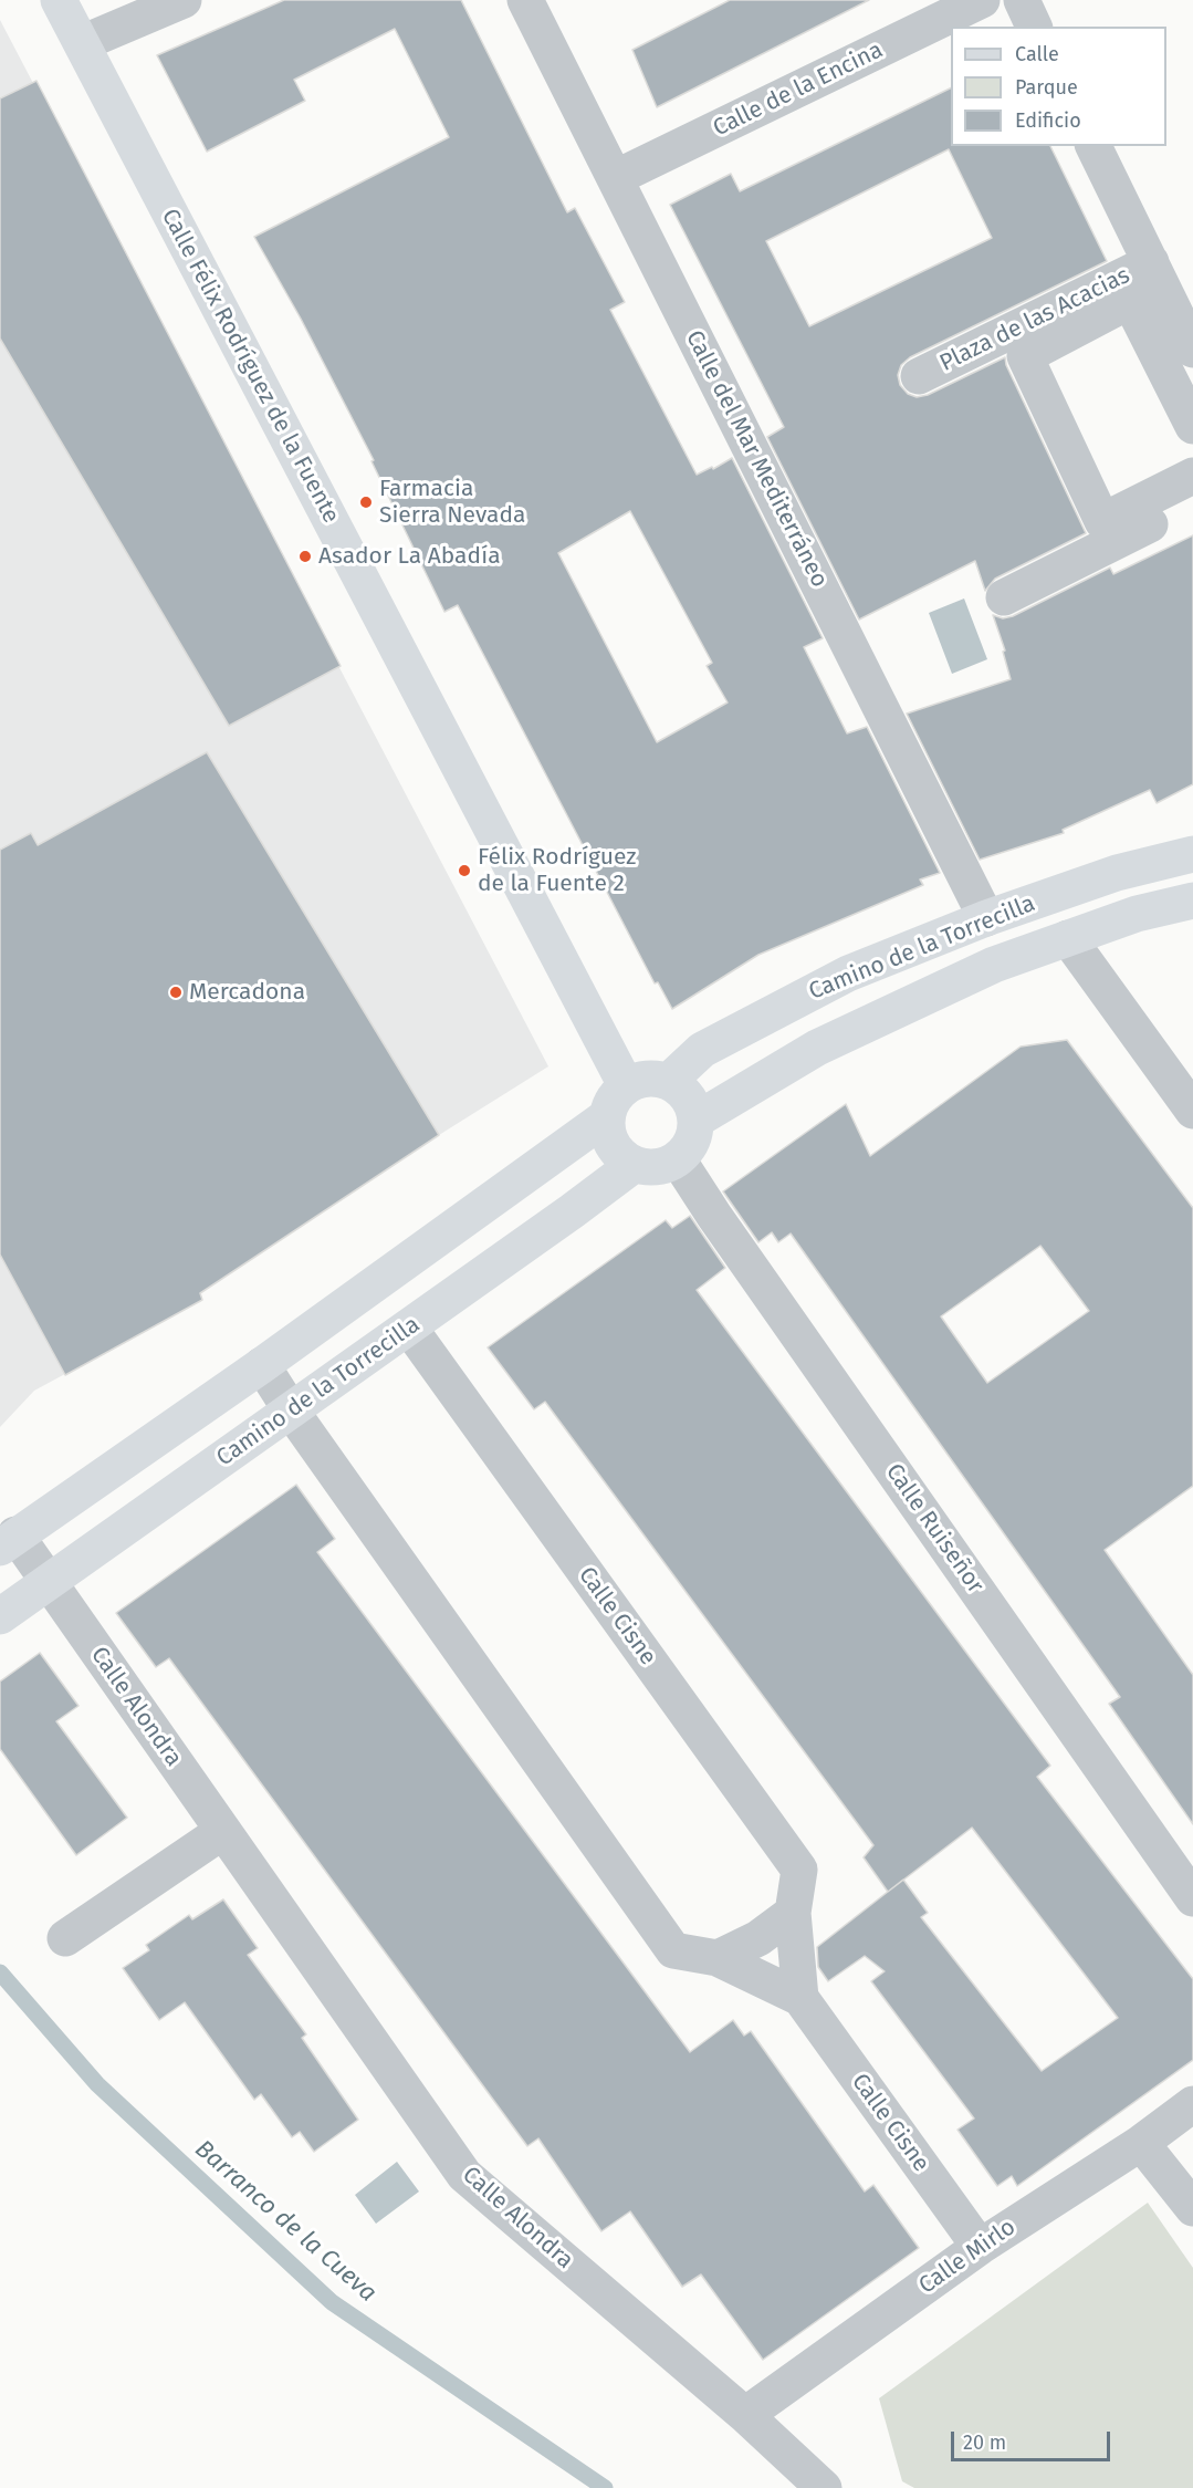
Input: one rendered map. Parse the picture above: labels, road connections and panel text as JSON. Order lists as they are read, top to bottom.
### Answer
{
  "streets": {
    "street": [
      "Calle de la Encina",
      "Plaza de las Acacias",
      "Calle Félix Rodríguez de la Fuente",
      "Calle del Mar Mediterráneo",
      "Camino de la Torrecilla",
      "Calle Ruiseñor",
      "Calle Cisne",
      "Calle Alondra",
      "Calle Mirlo"
    ]
  },
  "crossings": [
    ["Calle de la Encina", "Calle del Mar Mediterráneo"],
    ["Calle Félix Rodríguez de la Fuente", "Camino de la Torrecilla"],
    ["Calle Félix Rodríguez de la Fuente", "Calle Ruiseñor"],
    ["Calle del Mar Mediterráneo", "Camino de la Torrecilla"],
    ["Camino de la Torrecilla", "Calle Ruiseñor"],
    ["Camino de la Torrecilla", "Calle Cisne"],
    ["Camino de la Torrecilla", "Calle Alondra"],
    ["Calle Cisne", "Calle Mirlo"],
    ["Calle Alondra", "Calle Mirlo"]
  ],
  "water": ["Barranco de la Cueva"],
  "places": [
    "Farmacia Sierra Nevada",
    "Asador La Abadía",
    "Félix Rodríguez de la Fuente 2",
    "Mercadona"
  ],
  "legend": ["Calle", "Parque", "Edificio"],
  "scale_bar": "20 m"
}
